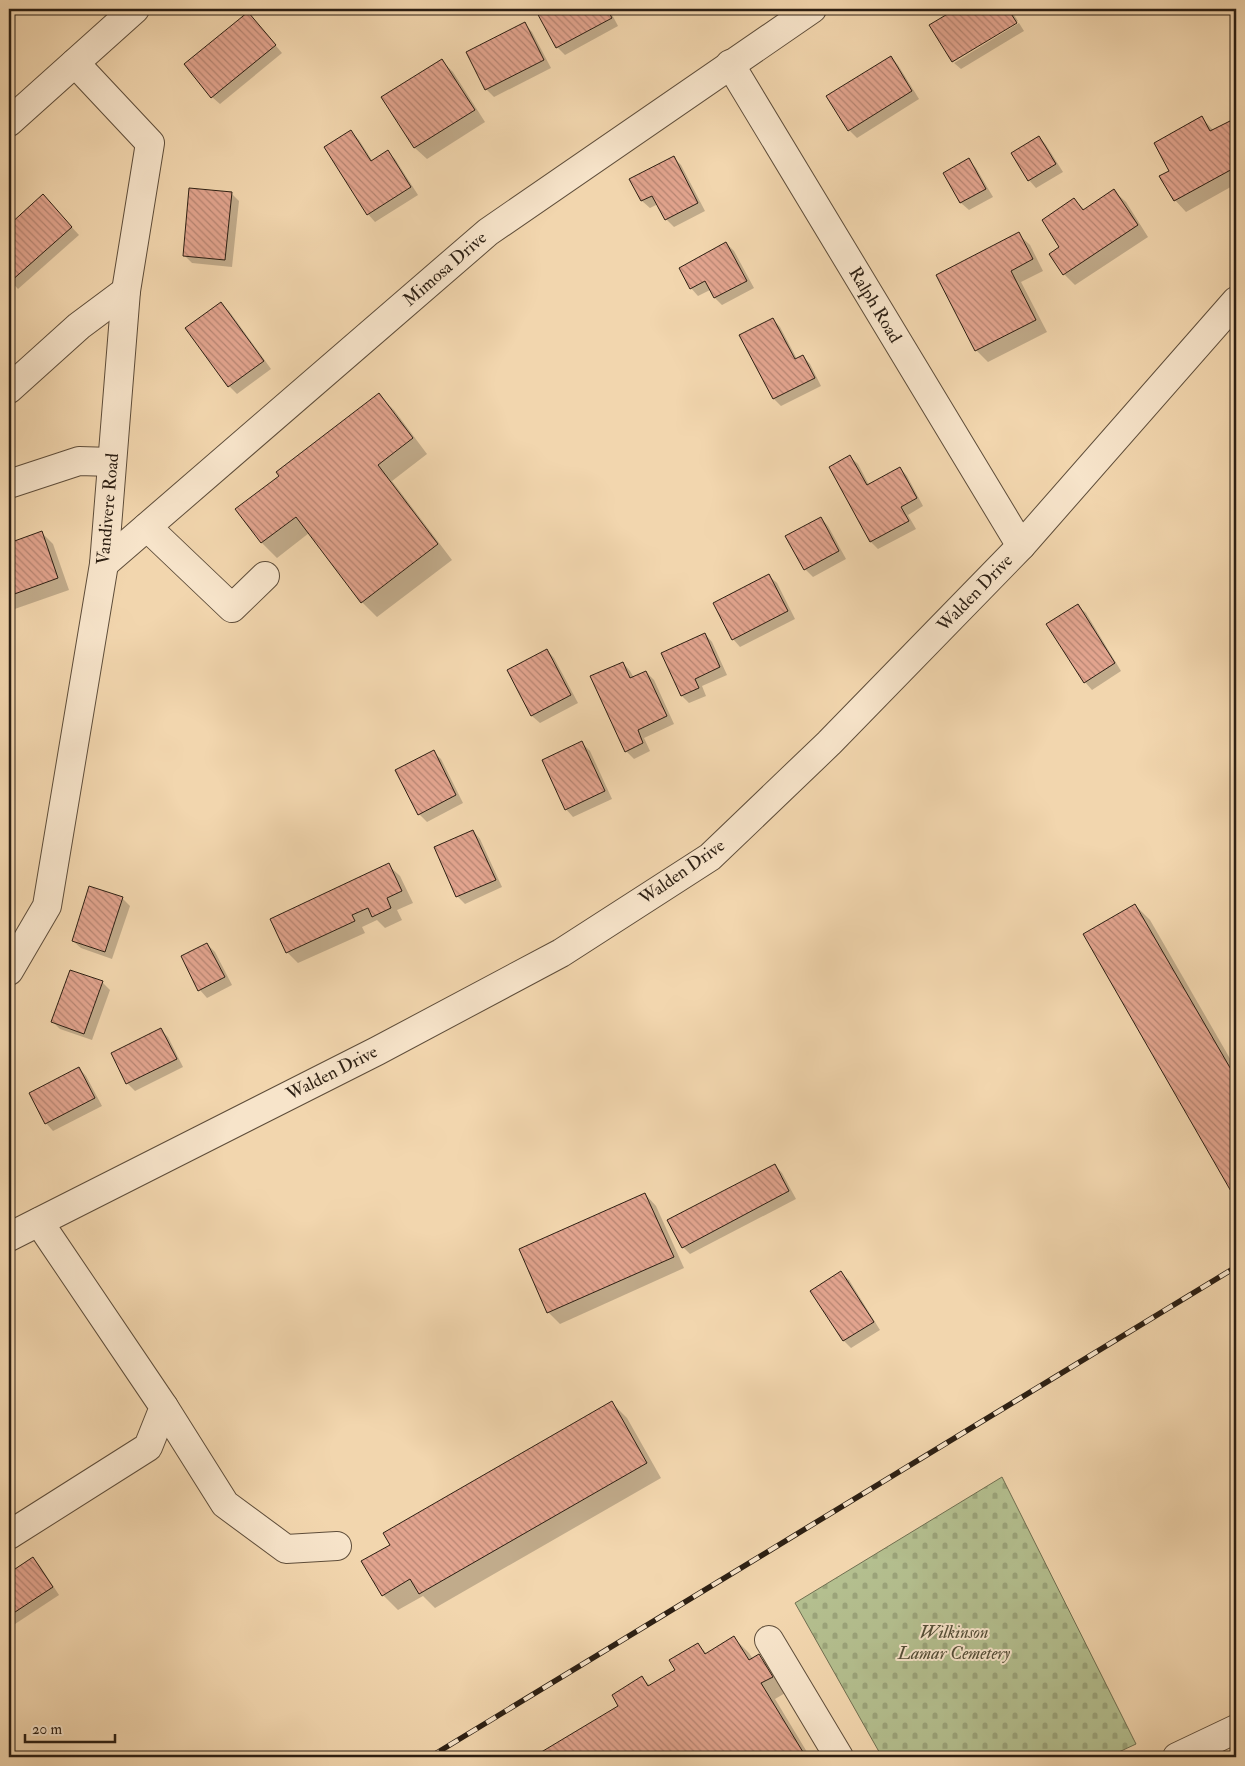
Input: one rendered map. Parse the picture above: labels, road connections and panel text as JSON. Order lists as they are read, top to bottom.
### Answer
{
  "streets": {
    "street": [
      "Mimosa Drive",
      "Ralph Road",
      "Vandivere Road",
      "Walden Drive"
    ]
  },
  "crossings": [
    ["Mimosa Drive", "Ralph Road"],
    ["Mimosa Drive", "Vandivere Road"],
    ["Ralph Road", "Walden Drive"]
  ],
  "parks": ["Wilkinson Lamar Cemetery"],
  "scale_bar": "20 m"
}
